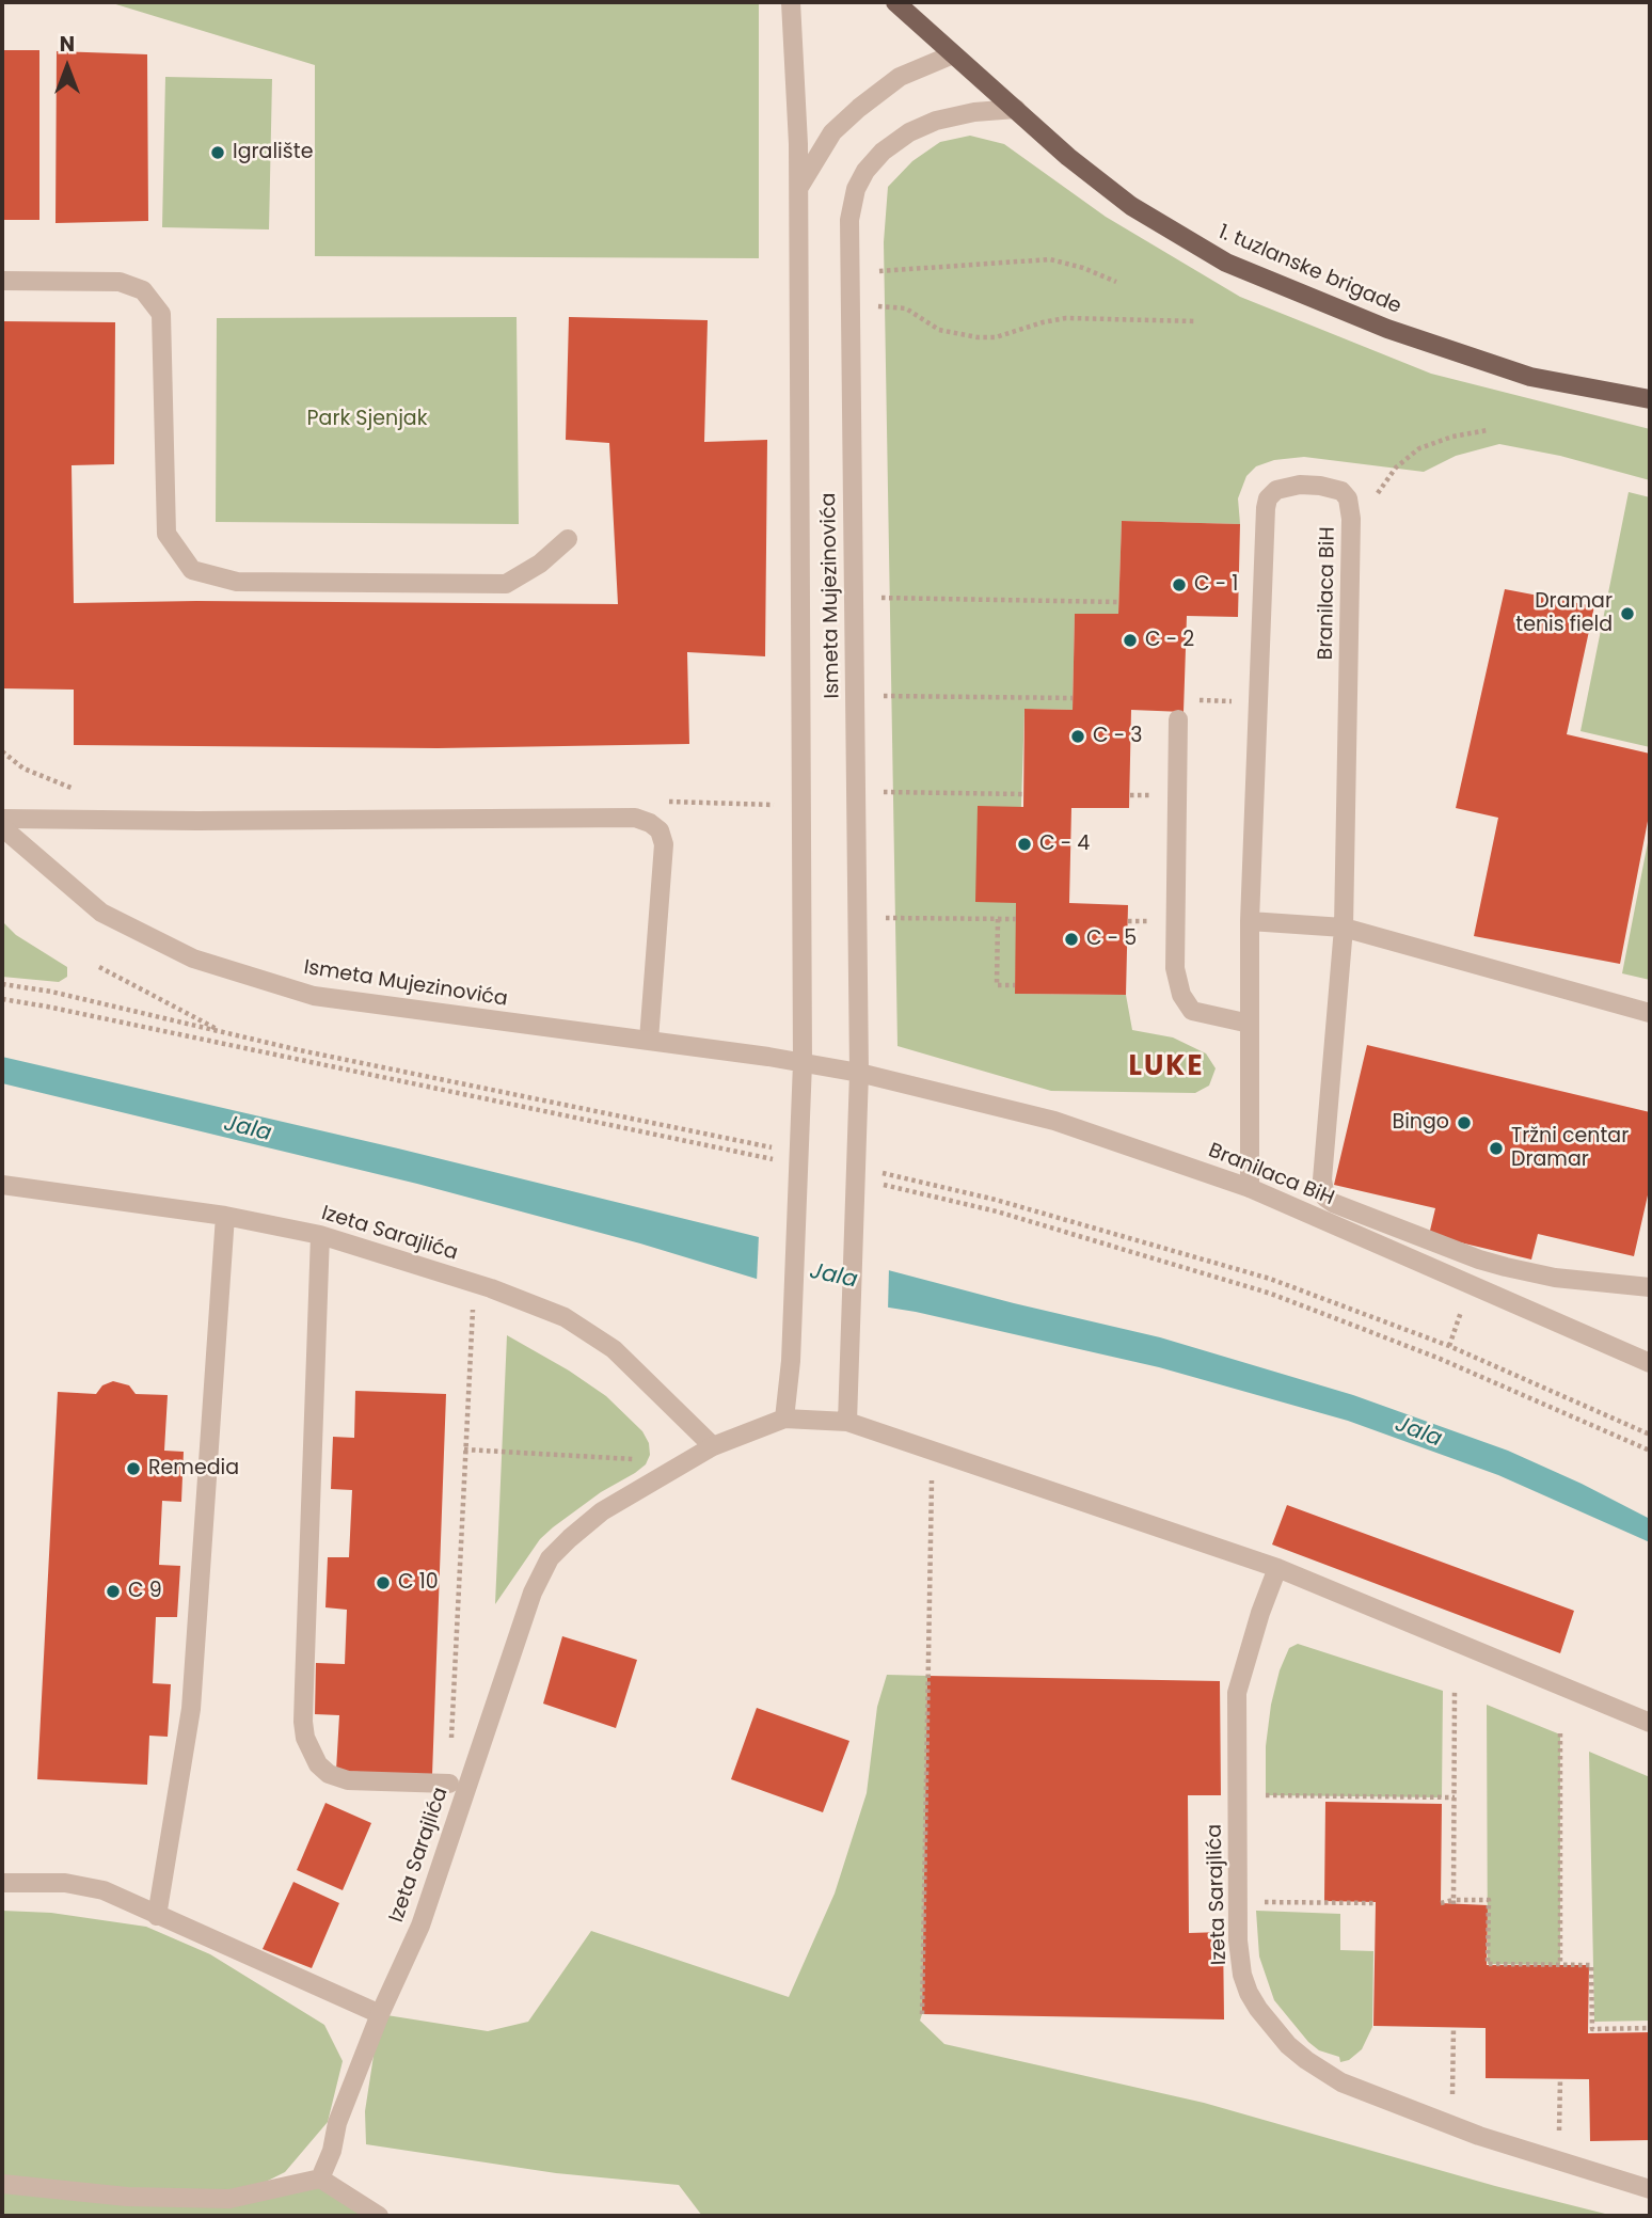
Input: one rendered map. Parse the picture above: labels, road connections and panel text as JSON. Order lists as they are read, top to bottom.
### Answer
{
  "streets": {
    "main road": ["1. tuzlanske brigade"],
    "street": ["Branilaca BiH", "Ismeta Mujezinovića", "Izeta Sarajlića"]
  },
  "crossings": [
    ["1. tuzlanske brigade", "Ismeta Mujezinovića"],
    ["Branilaca BiH", "Ismeta Mujezinovića"],
    ["Ismeta Mujezinovića", "Izeta Sarajlića"]
  ],
  "districts": ["LUKE"],
  "water": ["Jala"],
  "parks": ["Park Sjenjak"],
  "places": [
    "Igralište",
    "C - 1",
    "Dramar tenis field",
    "C - 2",
    "C - 3",
    "C - 4",
    "C - 5",
    "Bingo",
    "Tržni centar Dramar",
    "Remedia",
    "C 10",
    "C 9"
  ],
  "north": "top"
}
